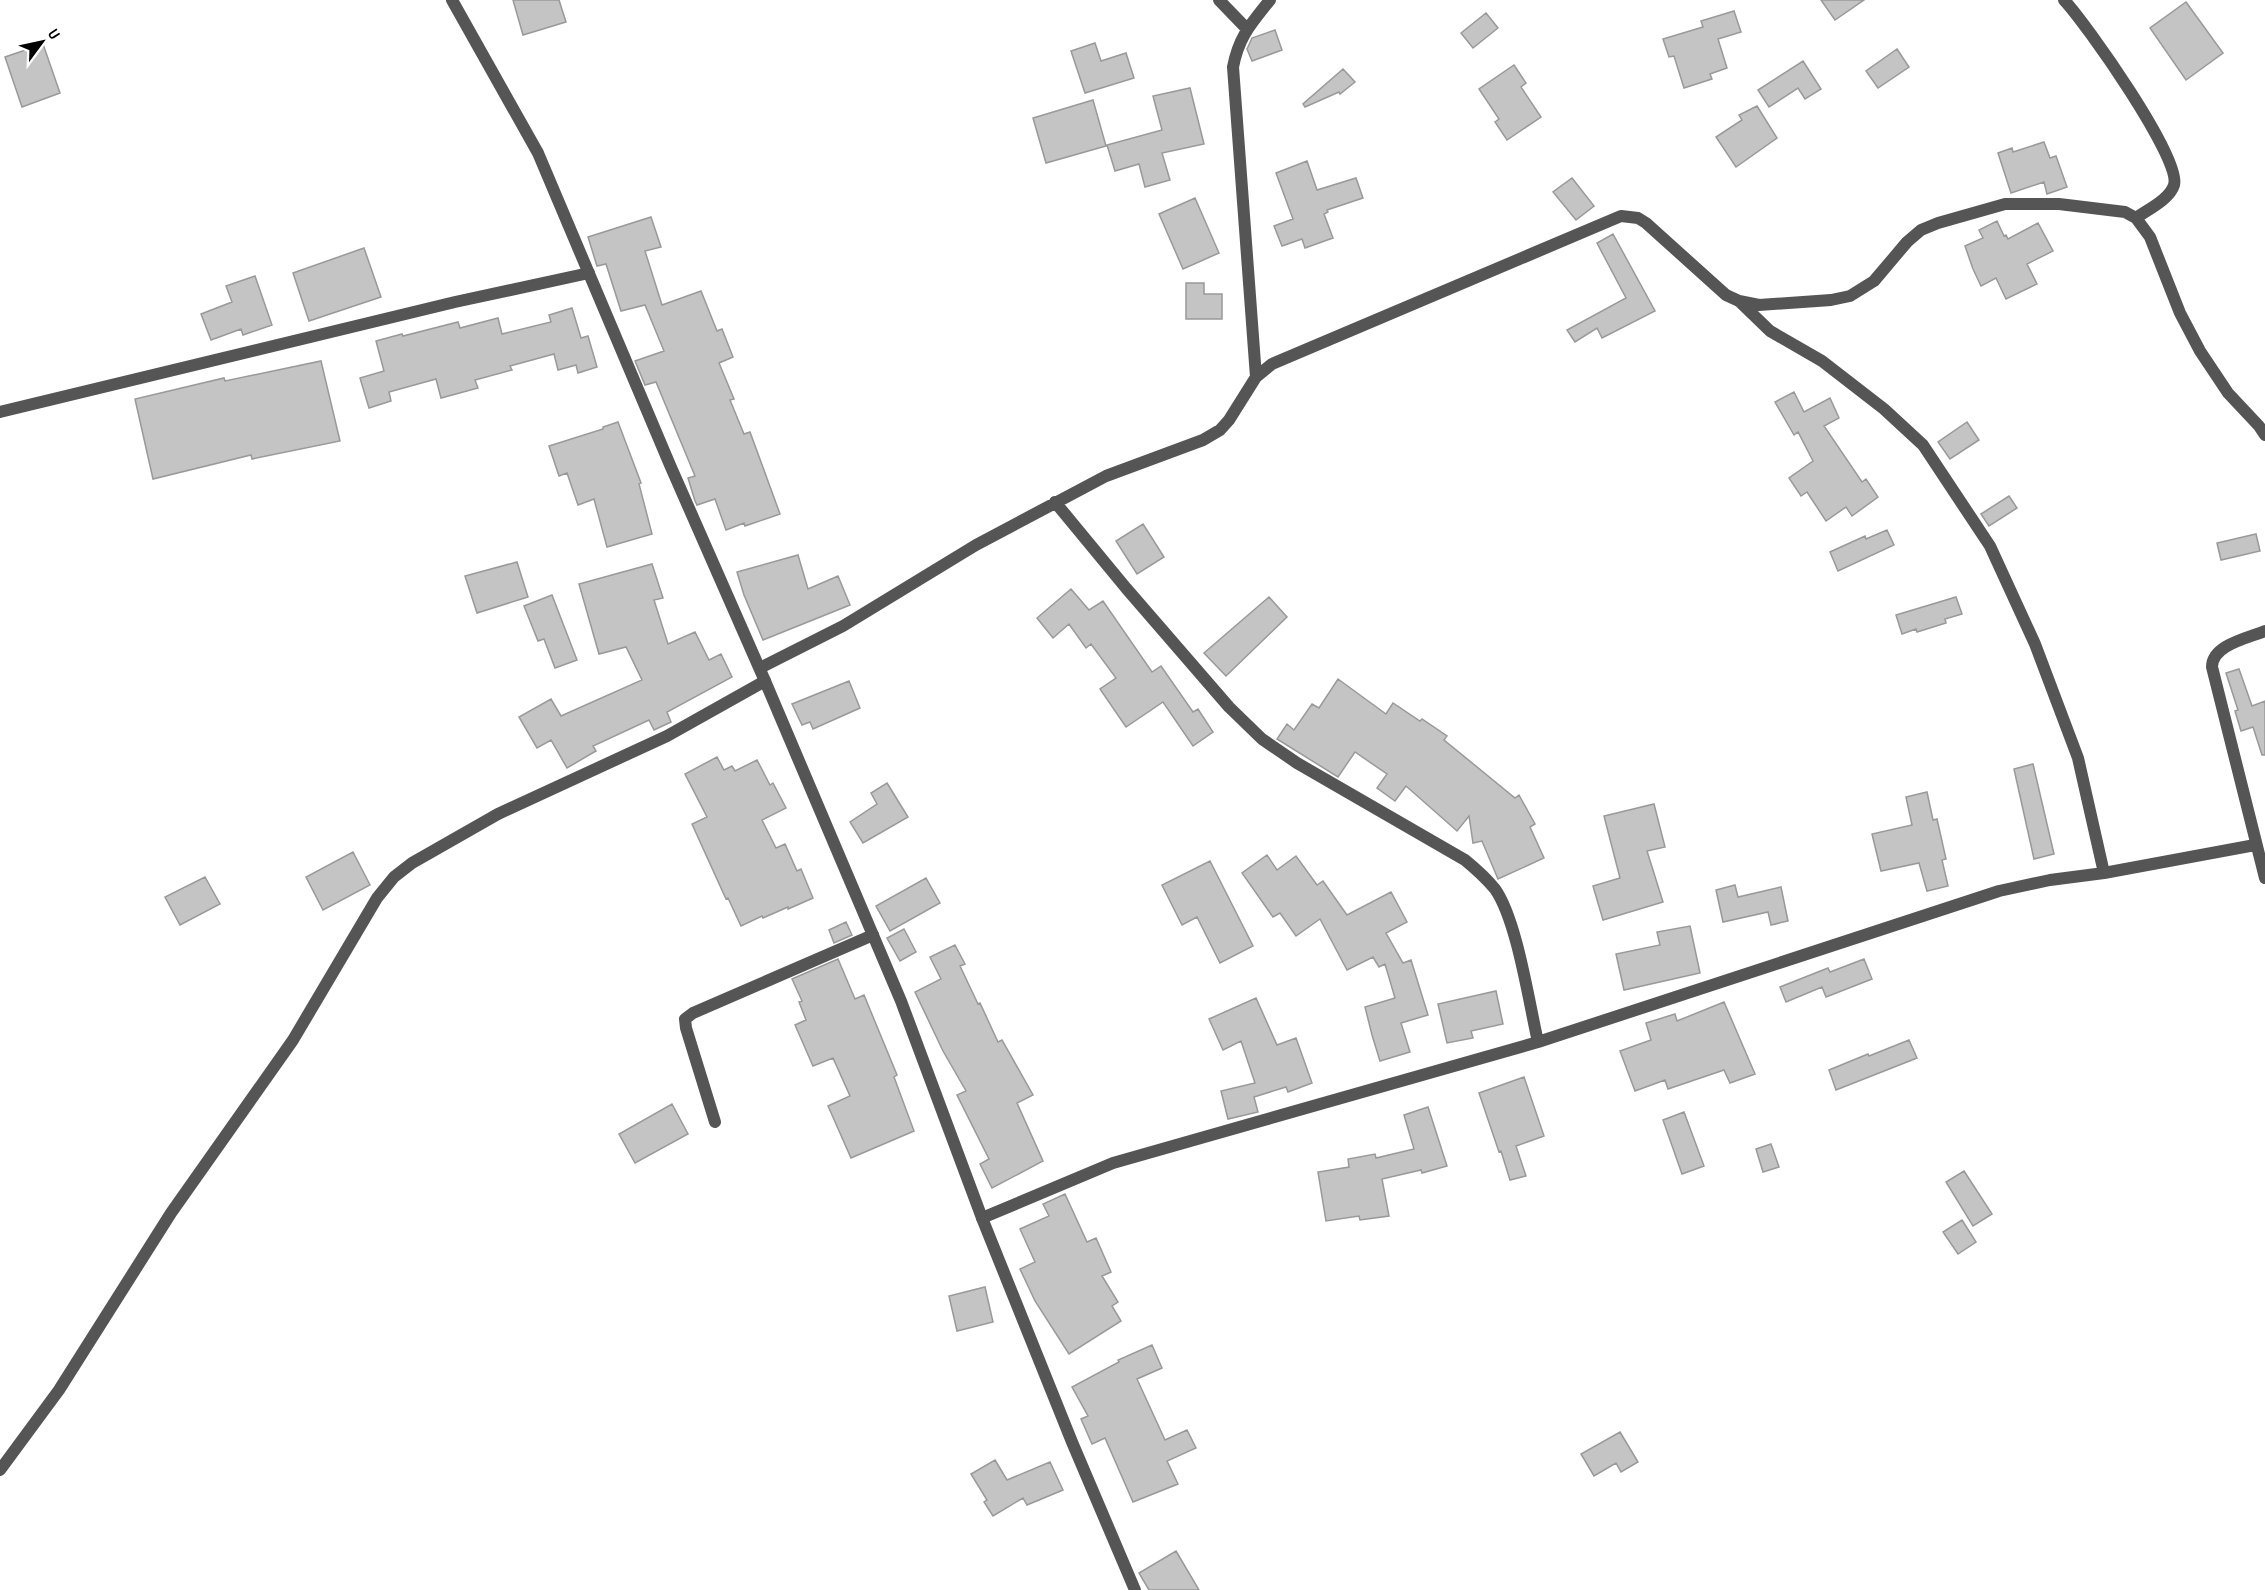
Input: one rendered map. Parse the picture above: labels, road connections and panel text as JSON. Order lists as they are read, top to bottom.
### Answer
{
  "north": "top right"
}
